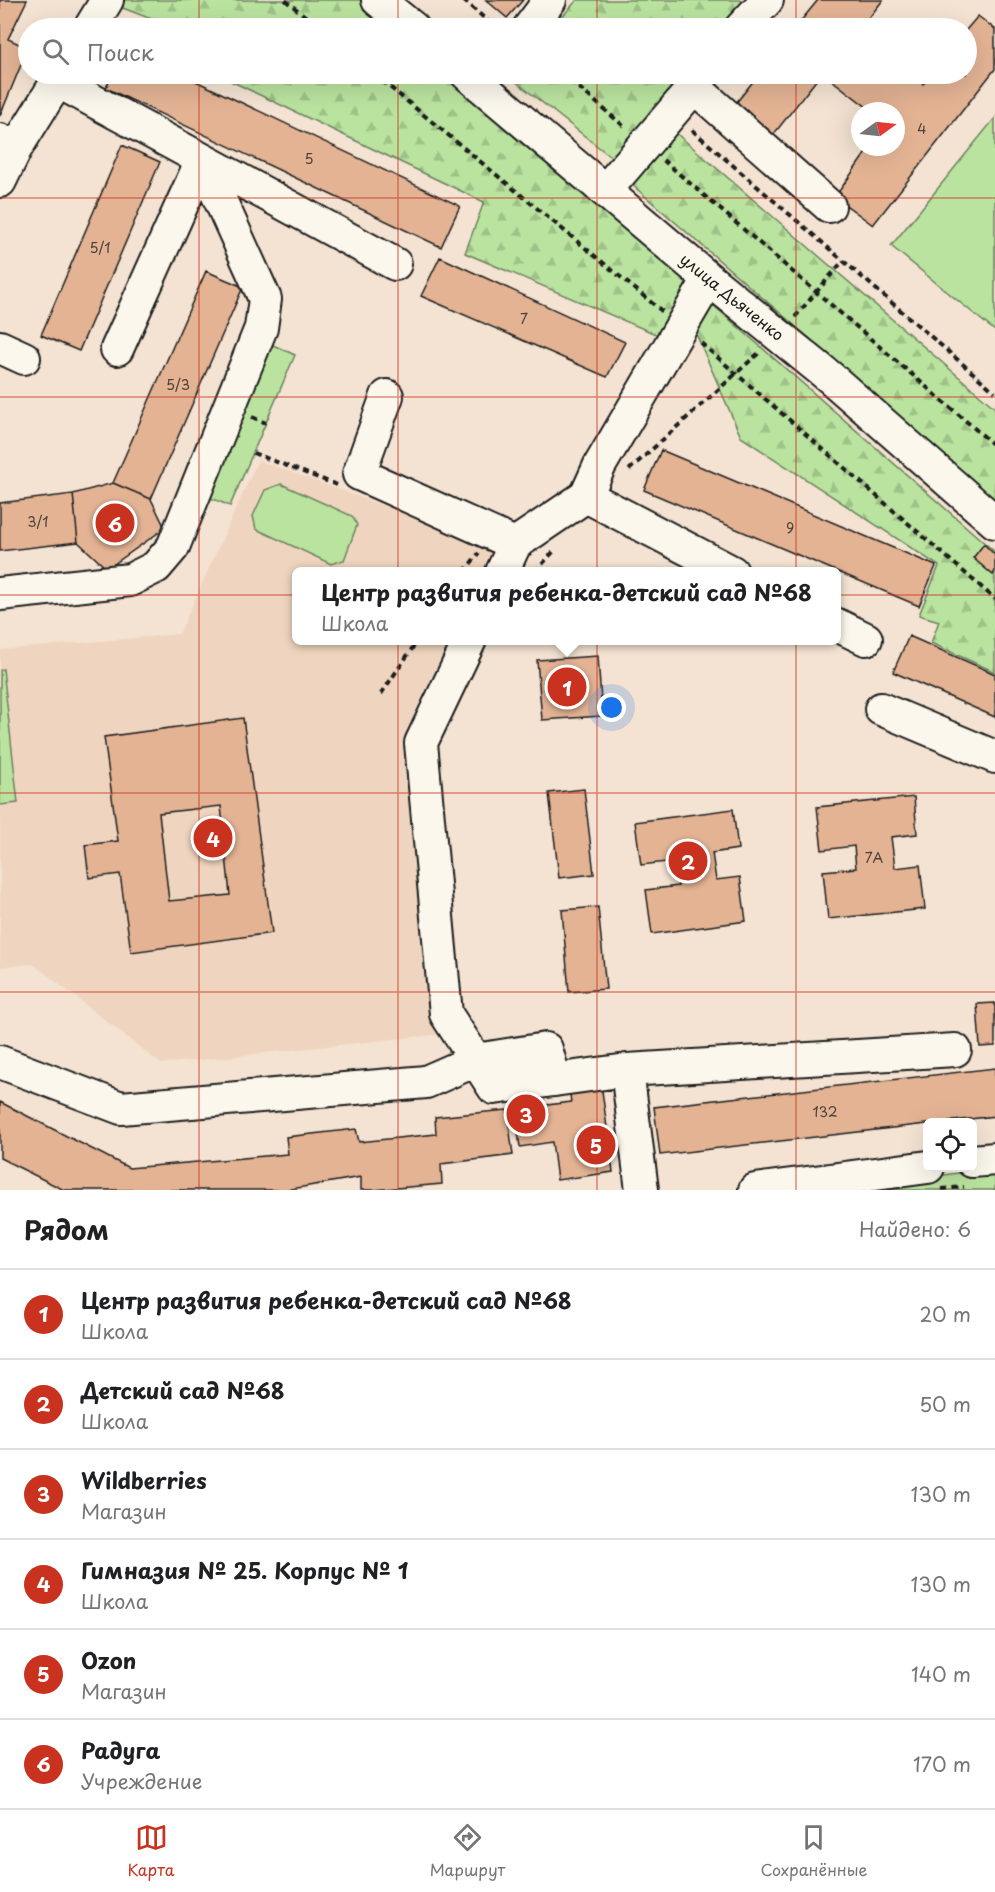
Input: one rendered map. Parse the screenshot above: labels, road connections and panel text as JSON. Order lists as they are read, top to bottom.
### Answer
{
  "streets": {
    "street": ["улица Дьяченко"]
  },
  "house_numbers": [
    "4",
    "5",
    "5/1",
    "7",
    "5/3",
    "3/1",
    "9",
    "7А",
    "132"
  ],
  "north": "right",
  "page": {
    "search": "Поиск",
    "pins": [
      "6",
      "1",
      "4",
      "2",
      "3",
      "5"
    ],
    "popup": ["Центр развития ребенка-детский сад №68", "Школа"],
    "heading": ["Рядом", "Найдено: 6"],
    "list": [
      {
        "mark": "1",
        "name": "Центр развития ребенка-детский сад №68",
        "note": "Школа",
        "value": "20 m"
      },
      {
        "mark": "2",
        "name": "Детский сад №68",
        "note": "Школа",
        "value": "50 m"
      },
      {
        "mark": "3",
        "name": "Wildberries",
        "note": "Магазин",
        "value": "130 m"
      },
      {
        "mark": "4",
        "name": "Гимназия № 25. Корпус № 1",
        "note": "Школа",
        "value": "130 m"
      },
      {
        "mark": "5",
        "name": "Ozon",
        "note": "Магазин",
        "value": "140 m"
      },
      {
        "mark": "6",
        "name": "Радуга",
        "note": "Учреждение",
        "value": "170 m"
      }
    ],
    "nav": ["Карта", "Маршрут", "Сохранённые"]
  }
}
